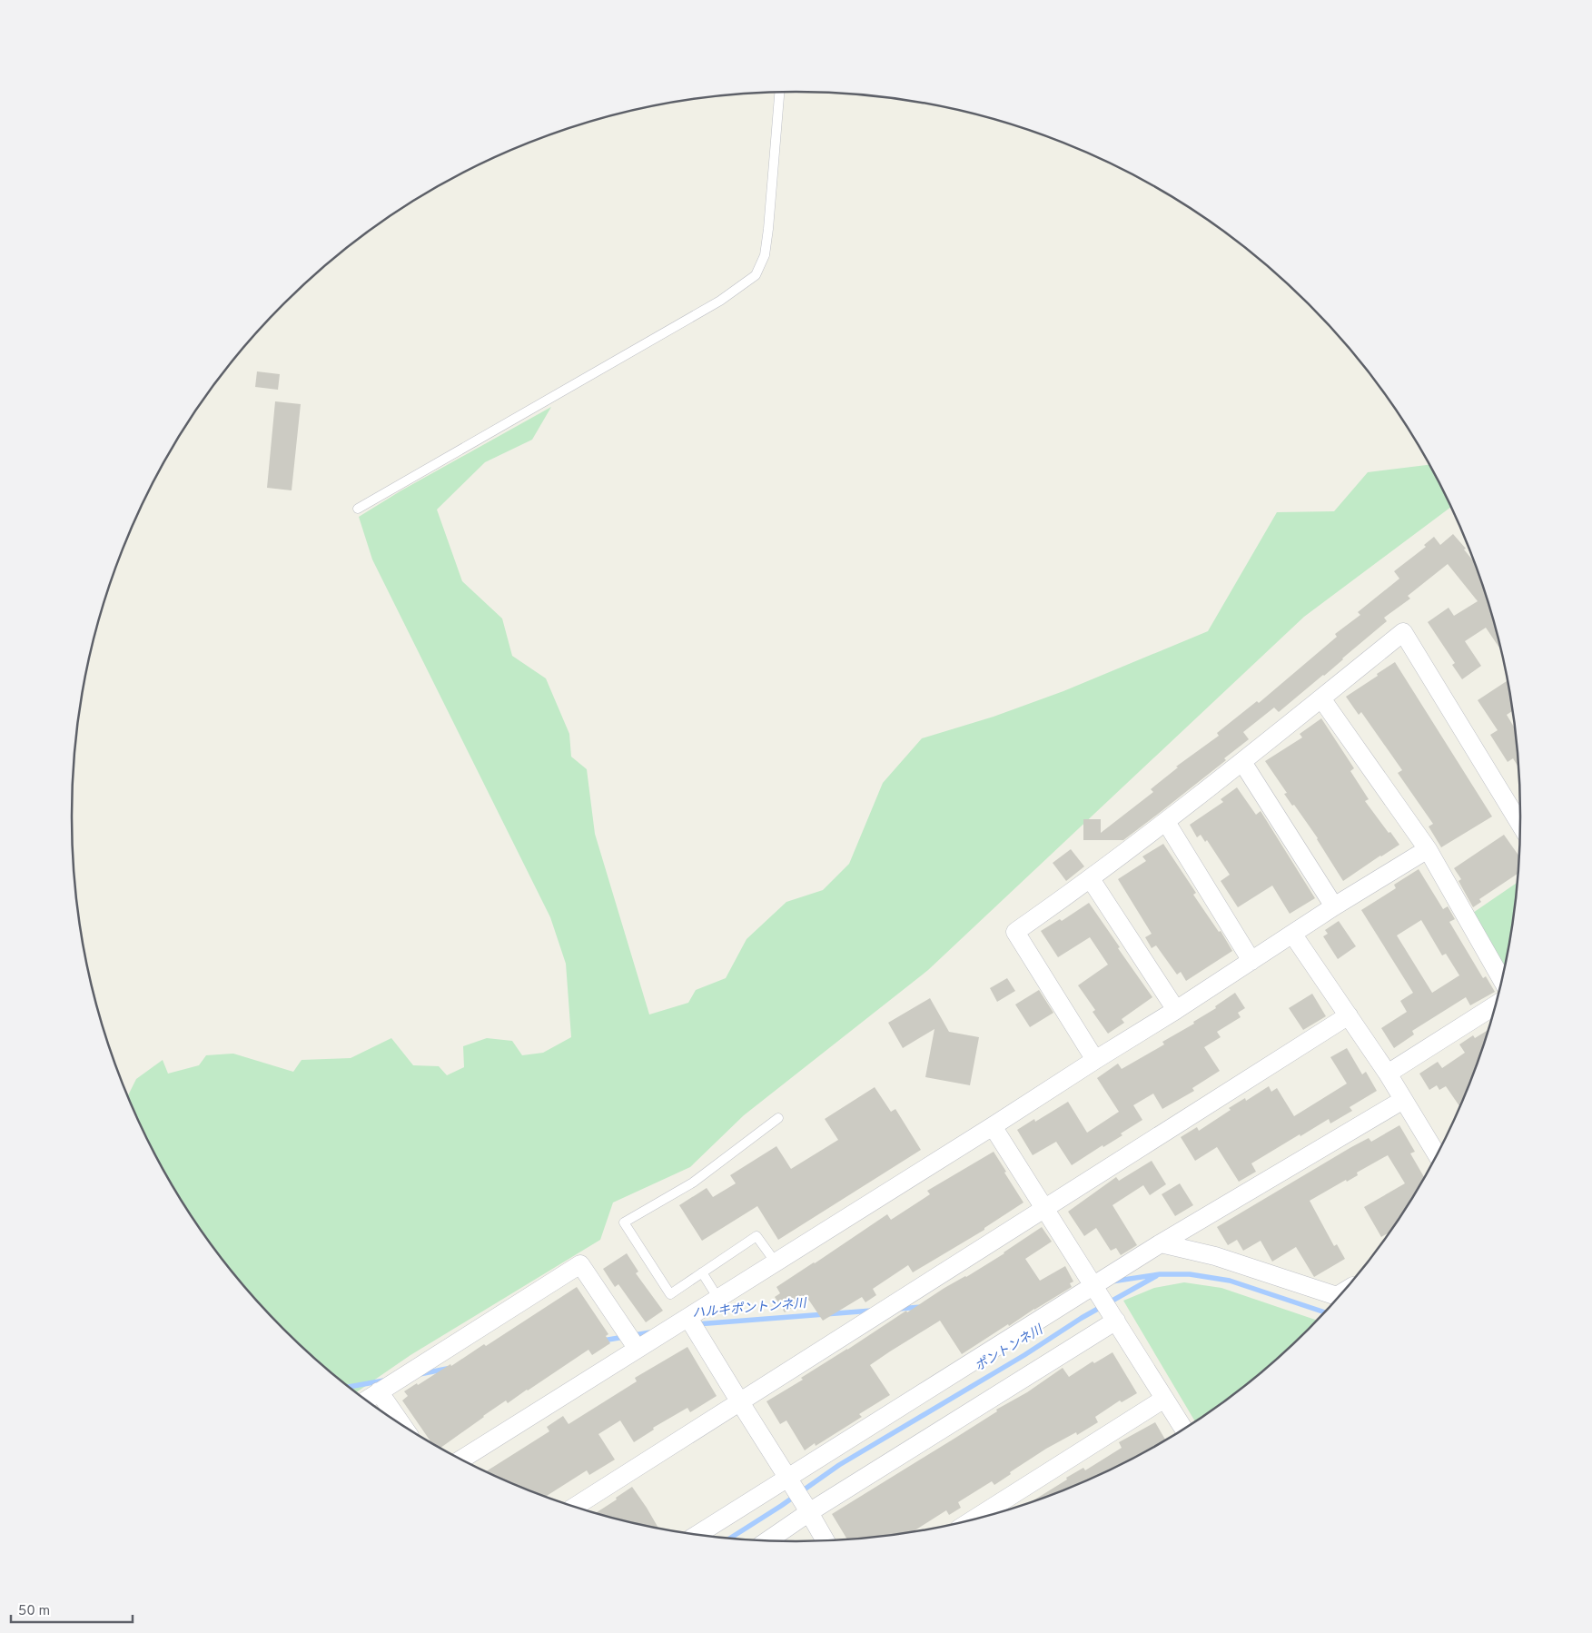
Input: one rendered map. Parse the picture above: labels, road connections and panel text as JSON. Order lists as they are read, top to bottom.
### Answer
{
  "water": ["ハルキポントンネ川", "ポントンネ川"],
  "scale_bar": "50 m"
}
